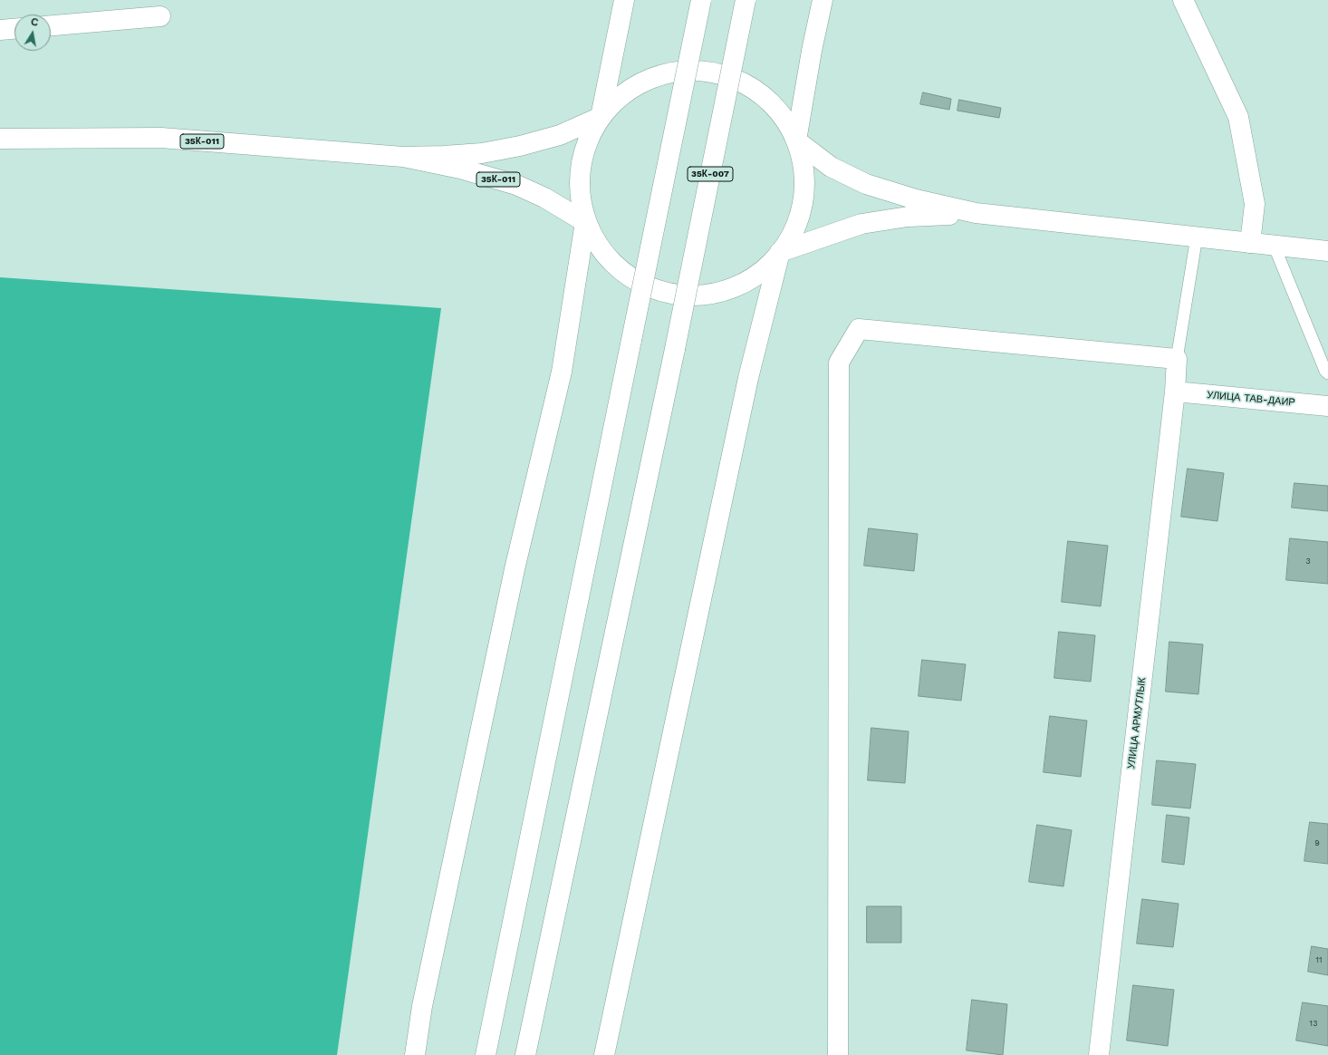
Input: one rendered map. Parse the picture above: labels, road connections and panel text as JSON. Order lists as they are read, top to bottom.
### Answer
{
  "streets": {
    "main road": [
      "35К-011",
      "35К-007",
      "УЛИЦА ТАВ-ДАИР",
      "УЛИЦА АРМУТЛЫК"
    ]
  },
  "crossings": [
    ["УЛИЦА ТАВ-ДАИР", "УЛИЦА АРМУТЛЫК"]
  ],
  "house_numbers": [
    "3",
    "9",
    "11",
    "13"
  ],
  "north": "top"
}
